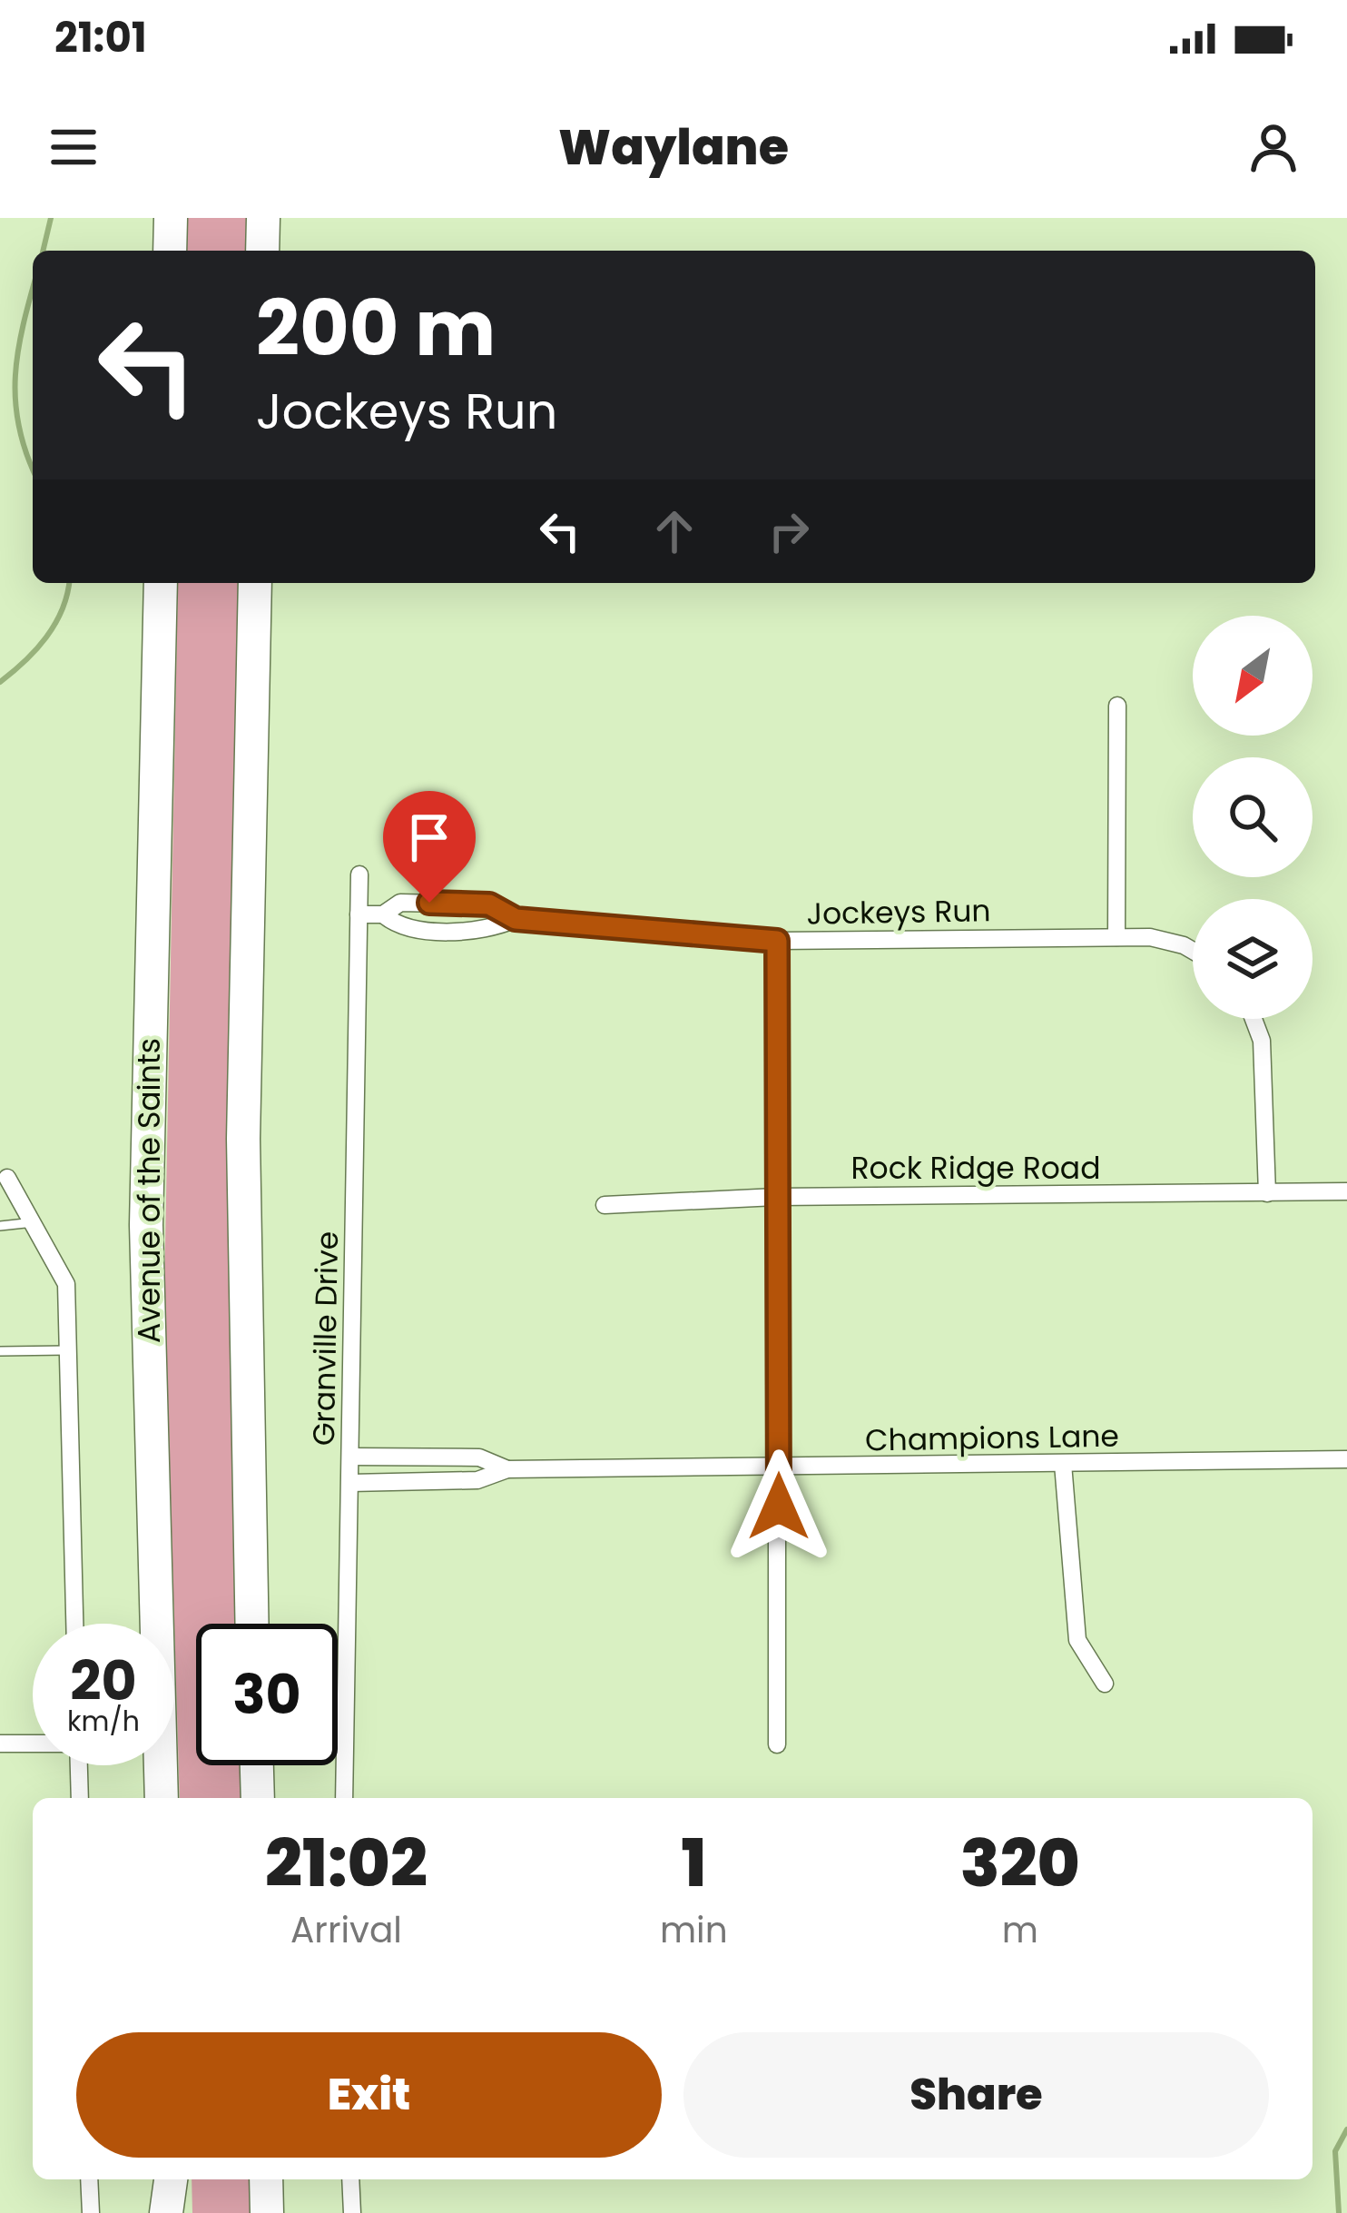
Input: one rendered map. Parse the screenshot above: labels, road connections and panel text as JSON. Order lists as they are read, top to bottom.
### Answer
{
  "streets": {
    "highway": ["Avenue of the Saints"],
    "street": [
      "Jockeys Run",
      "Rock Ridge Road",
      "Granville Drive",
      "Champions Lane"
    ]
  },
  "crossings": [
    ["Jockeys Run", "Granville Drive"],
    ["Granville Drive", "Champions Lane"]
  ],
  "north": "bottom left",
  "page": {
    "status": "21:01",
    "header": "Waylane",
    "turn": ["200 m", "Jockeys Run"],
    "speed": "20 km/h",
    "limit": "30",
    "eta": [
      "21:02",
      "Arrival",
      "1",
      "min",
      "320",
      "m"
    ],
    "buttons": ["Exit", "Share"]
  }
}
